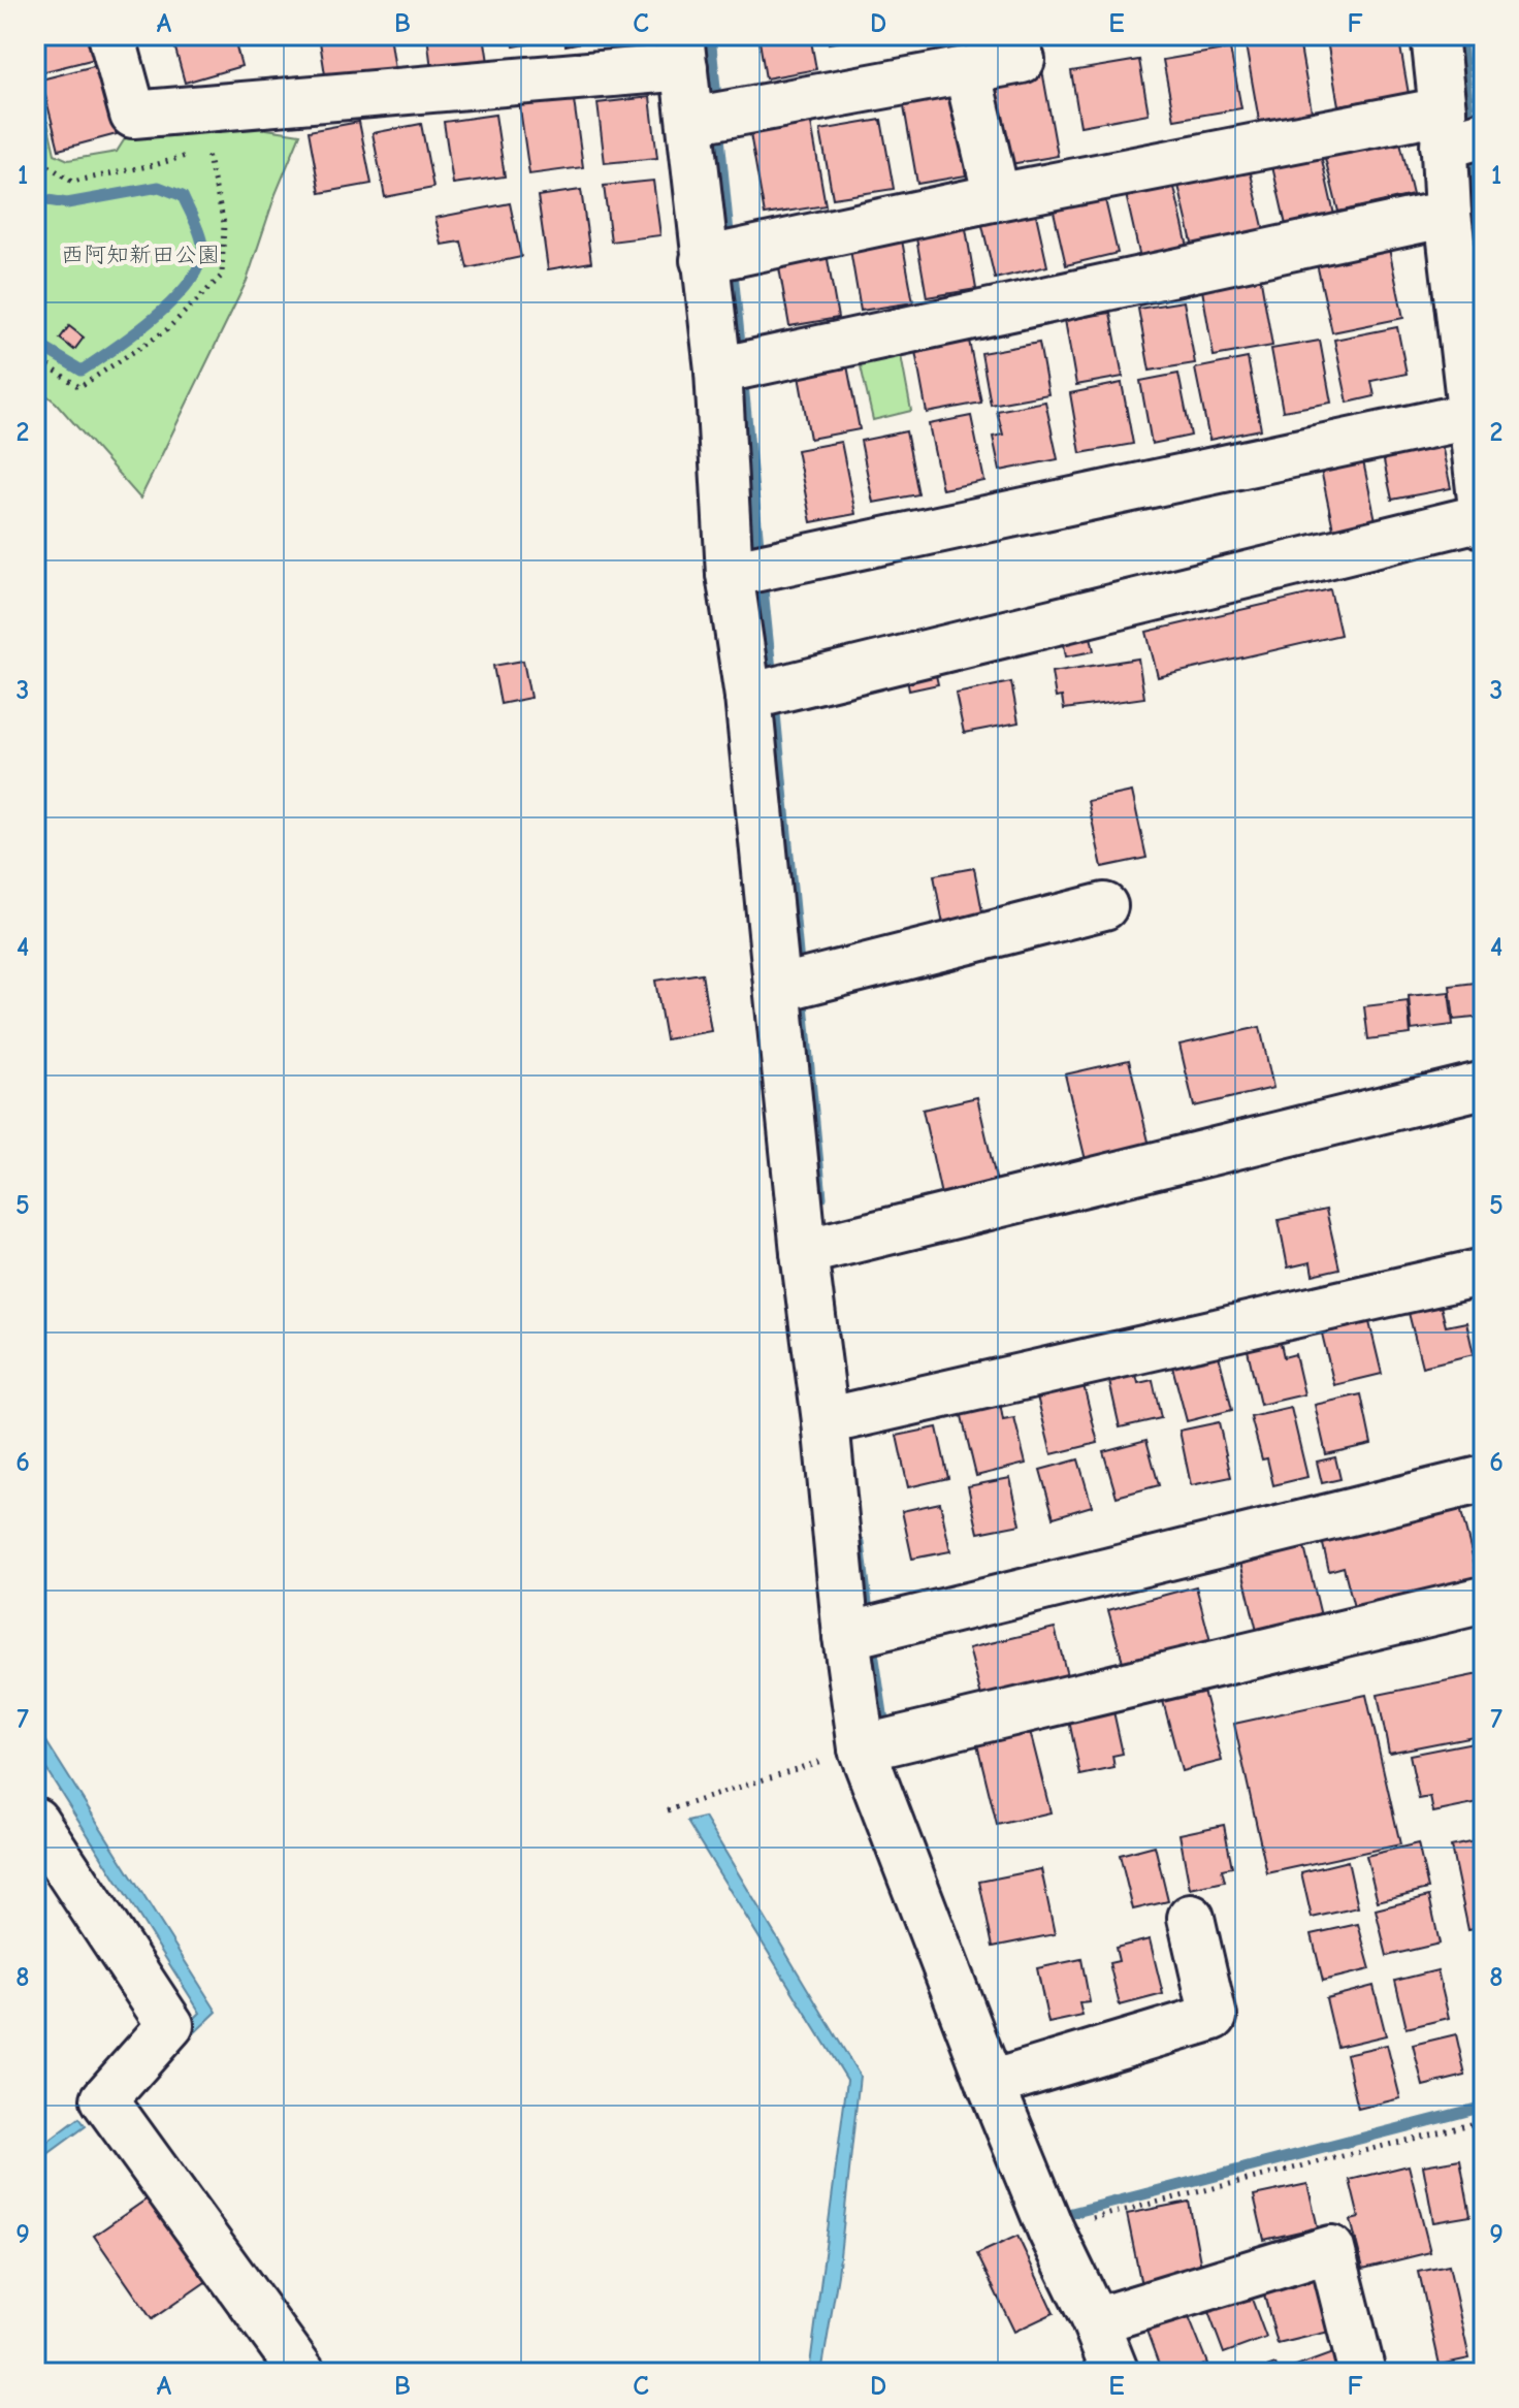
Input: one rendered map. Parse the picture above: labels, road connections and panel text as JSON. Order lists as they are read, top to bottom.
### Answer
{
  "parks": ["西阿知新田公園"],
  "grid": {
    "columns": [
      "A",
      "B",
      "C",
      "D",
      "E",
      "F"
    ],
    "rows": [
      "1",
      "2",
      "3",
      "4",
      "5",
      "6",
      "7",
      "8",
      "9"
    ]
  }
}
